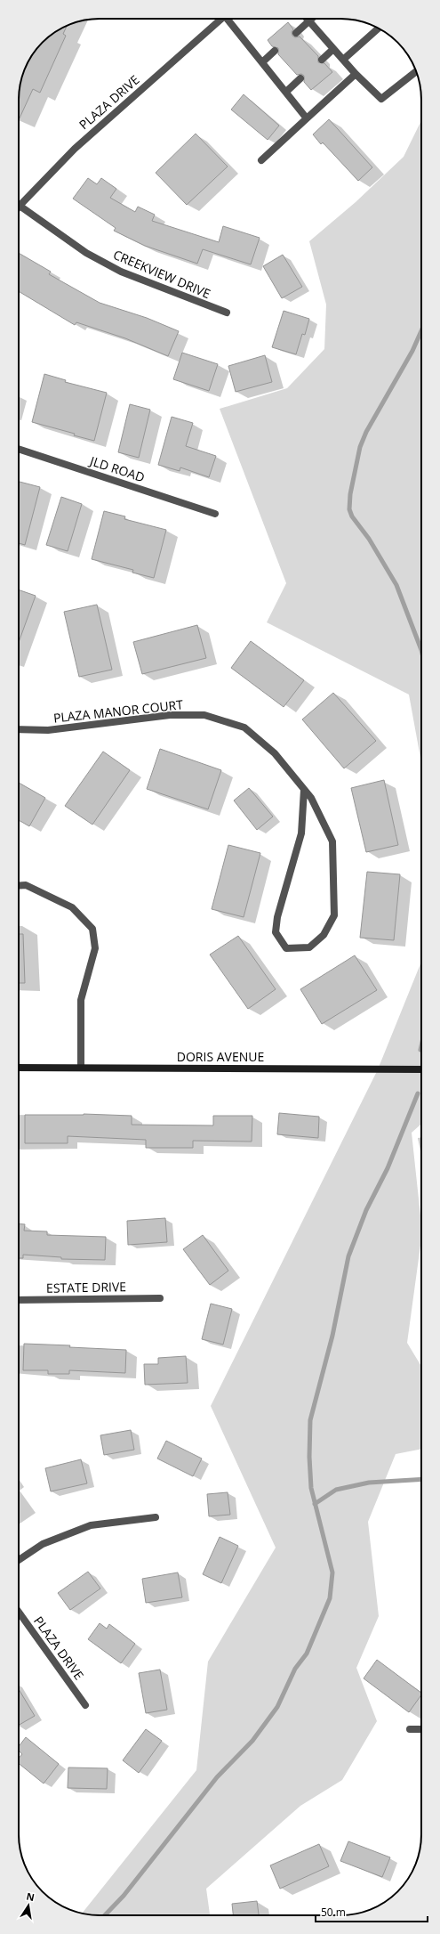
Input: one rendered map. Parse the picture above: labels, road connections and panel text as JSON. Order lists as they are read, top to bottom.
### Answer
{
  "streets": {
    "street": [
      "PLAZA DRIVE",
      "CREEKVIEW DRIVE",
      "JLD ROAD",
      "PLAZA MANOR COURT",
      "DORIS AVENUE",
      "ESTATE DRIVE"
    ]
  },
  "crossings": [
    ["PLAZA DRIVE", "CREEKVIEW DRIVE"]
  ],
  "scale_bar": "50 m",
  "north": "top"
}
